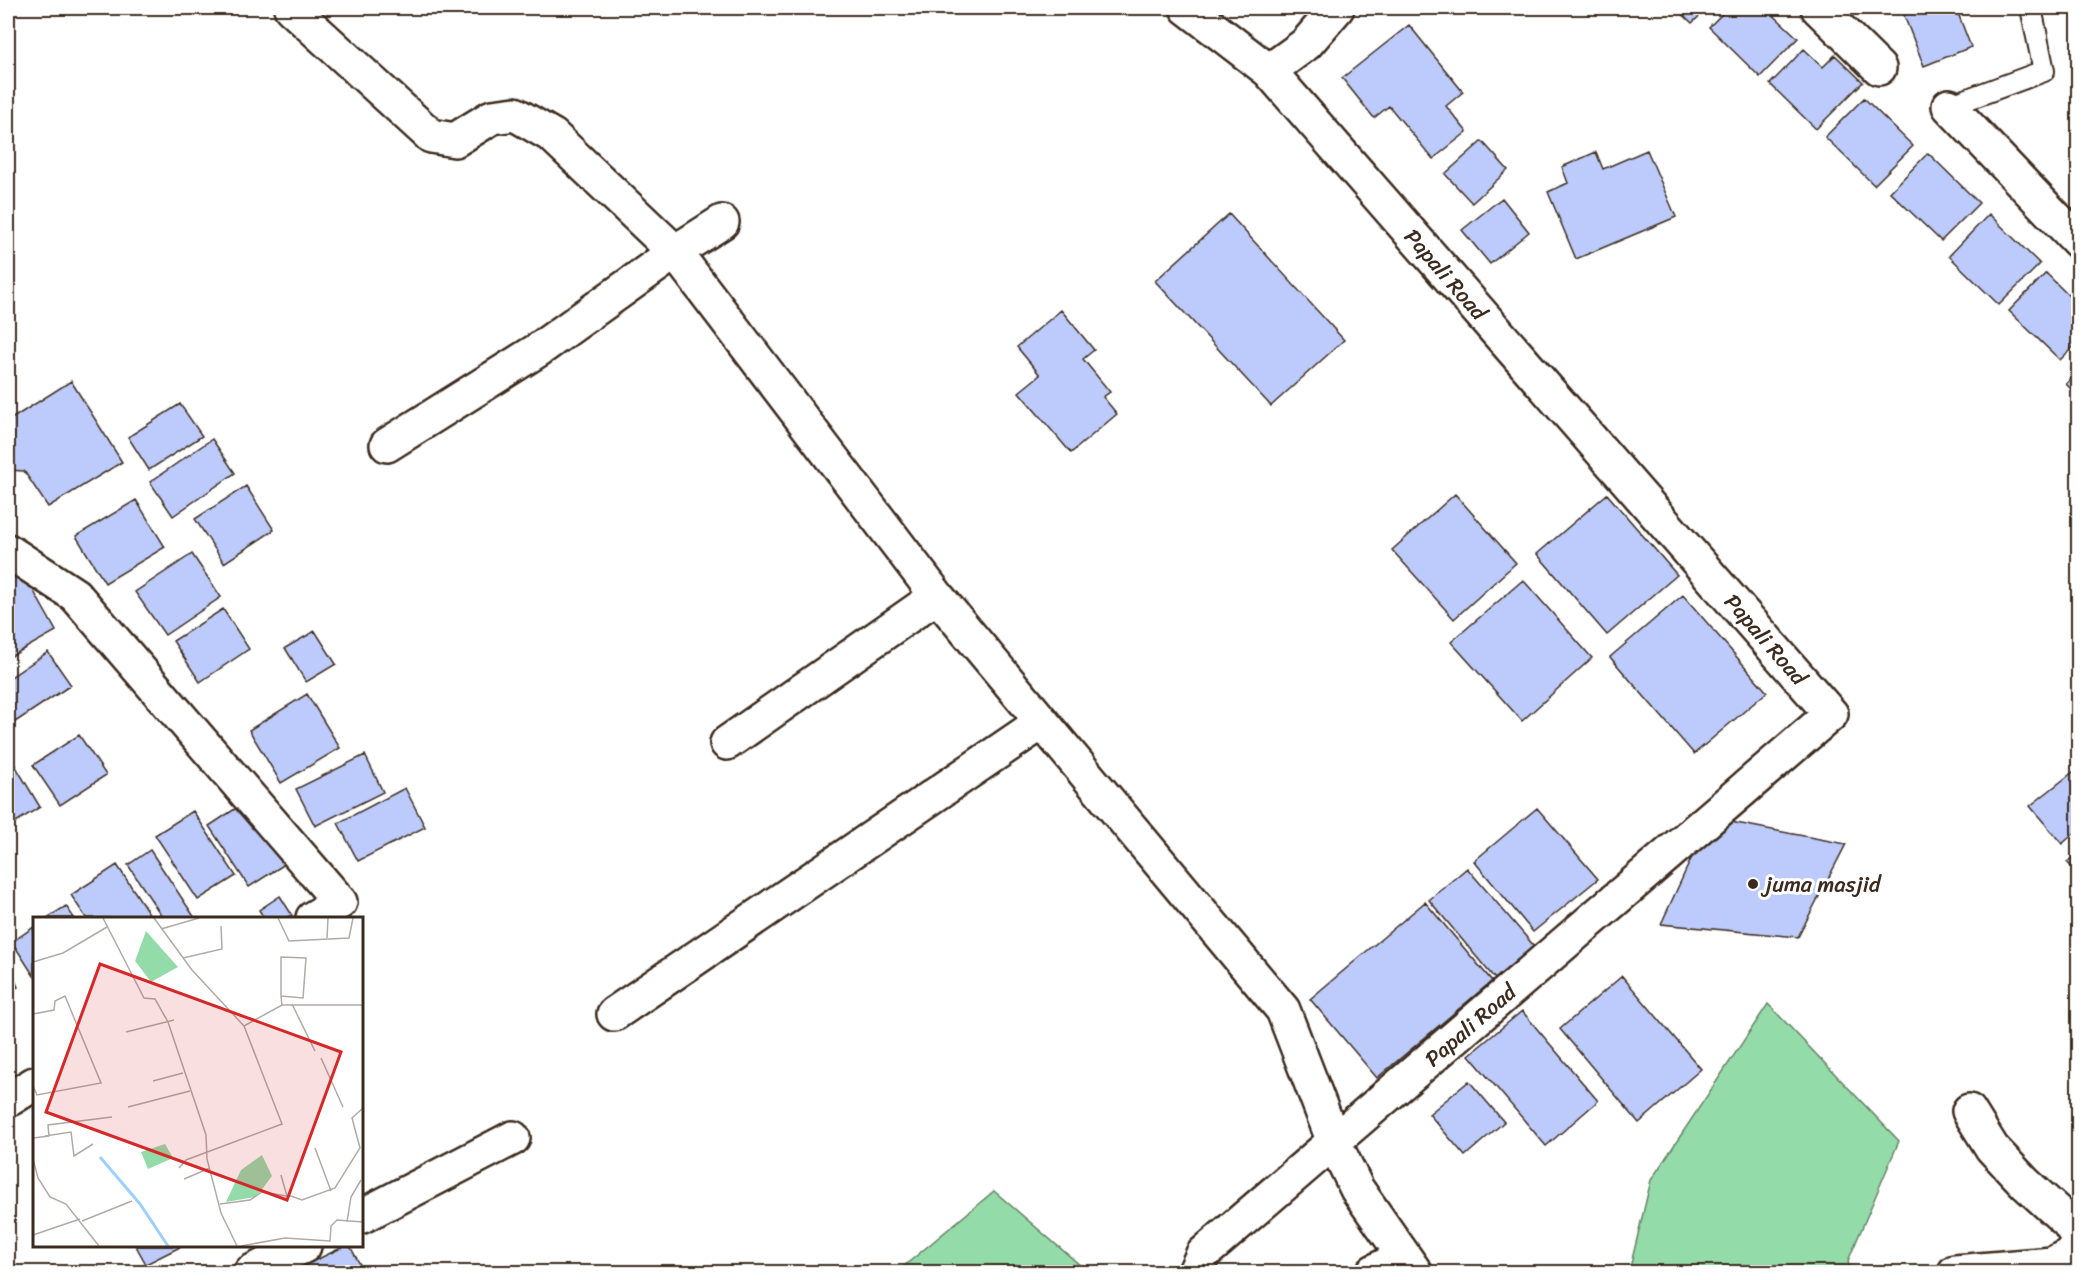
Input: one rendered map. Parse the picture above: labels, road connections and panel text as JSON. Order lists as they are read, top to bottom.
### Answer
{
  "streets": {
    "street": ["Papali Road"]
  },
  "places": ["juma masjid"]
}
